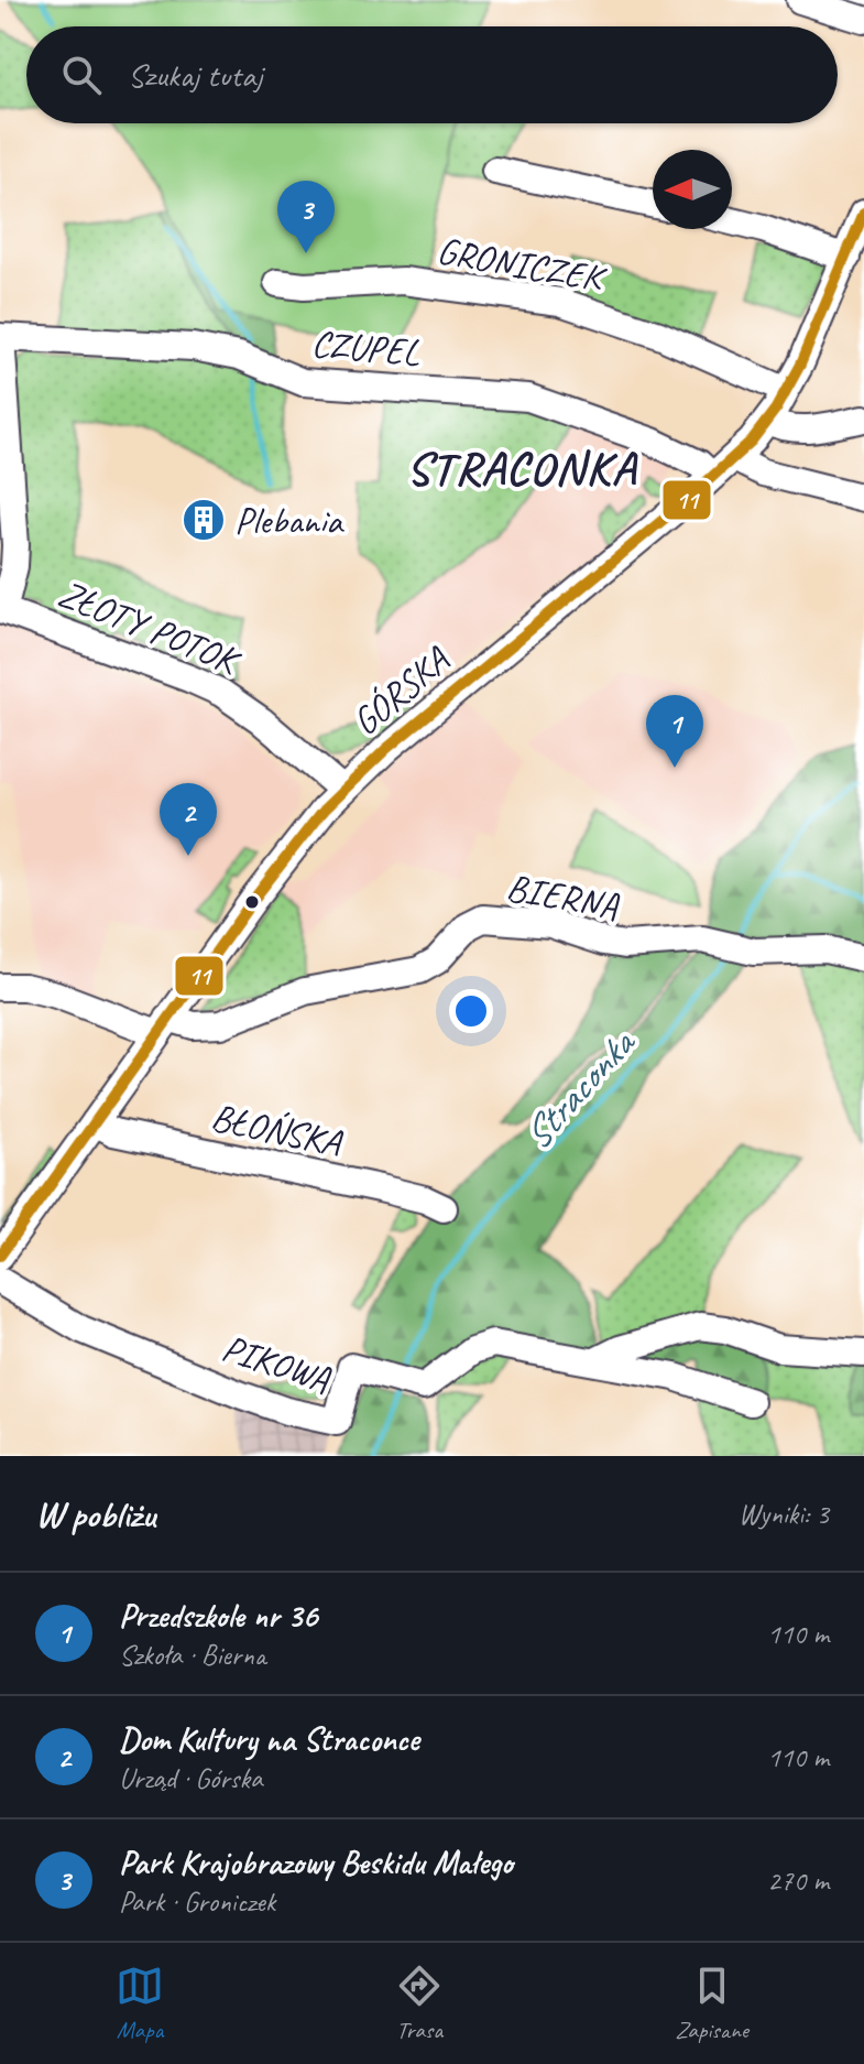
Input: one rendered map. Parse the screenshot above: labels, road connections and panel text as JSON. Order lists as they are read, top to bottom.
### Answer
{
  "streets": {
    "street": [
      "GRONICZEK",
      "CZUPEL",
      "ZŁOTY POTOK",
      "GÓRSKA",
      "BIERNA",
      "BŁOŃSKA",
      "PIKOWA"
    ]
  },
  "crossings": [
    ["GRONICZEK", "GÓRSKA"],
    ["CZUPEL", "GÓRSKA"],
    ["ZŁOTY POTOK", "GÓRSKA"],
    ["GÓRSKA", "BIERNA"],
    ["GÓRSKA", "BŁOŃSKA"]
  ],
  "districts": ["STRACONKA"],
  "water": ["Straconka"],
  "places": {
    "building": ["Plebania"]
  },
  "lines": ["transit line 11"],
  "north": "left",
  "page": {
    "search": "Szukaj tutaj",
    "pins": ["3", "1", "2"],
    "heading": ["W pobliżu", "Wyniki: 3"],
    "list": [
      {
        "mark": "1",
        "name": "Przedszkole nr 36",
        "note": "Szkoła · Bierna",
        "value": "110 m"
      },
      {
        "mark": "2",
        "name": "Dom Kultury na Straconce",
        "note": "Urząd · Górska",
        "value": "110 m"
      },
      {
        "mark": "3",
        "name": "Park Krajobrazowy Beskidu Małego",
        "note": "Park · Groniczek",
        "value": "270 m"
      }
    ],
    "nav": ["Mapa", "Trasa", "Zapisane"]
  }
}
